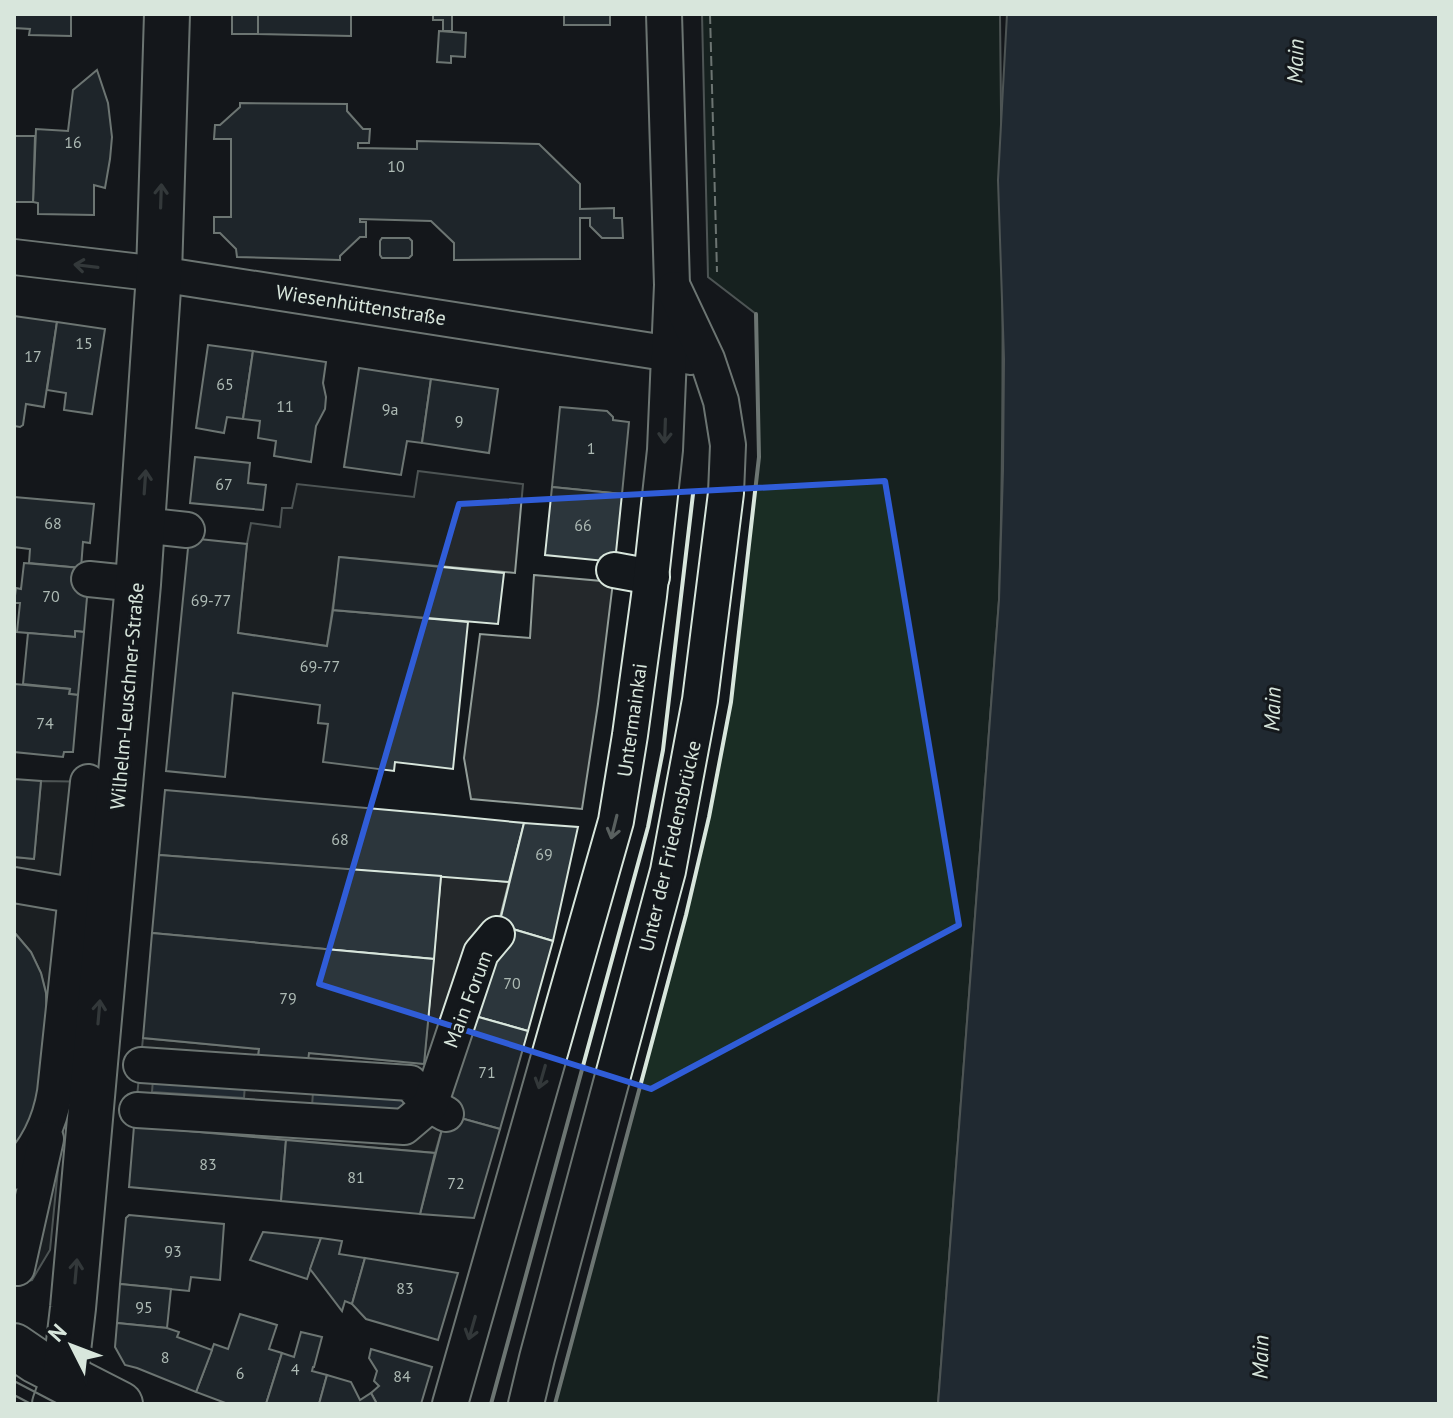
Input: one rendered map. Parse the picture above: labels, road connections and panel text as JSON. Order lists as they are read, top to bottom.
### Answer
{
  "streets": {
    "main road": ["Wilhelm-Leuschner-Straße"],
    "street": [
      "Wiesenhüttenstraße",
      "Untermainkai",
      "Unter der Friedensbrücke",
      "Main Forum"
    ]
  },
  "crossings": [
    ["Wiesenhüttenstraße", "Wilhelm-Leuschner-Straße"],
    ["Wiesenhüttenstraße", "Untermainkai"],
    ["Wiesenhüttenstraße", "Unter der Friedensbrücke"],
    ["Untermainkai", "Unter der Friedensbrücke"]
  ],
  "one_way": ["Wilhelm-Leuschner-Straße", "Untermainkai"],
  "water": ["Main"],
  "house_numbers": [
    "16",
    "10",
    "15",
    "17",
    "65",
    "11",
    "9a",
    "9",
    "1",
    "67",
    "68",
    "66",
    "70",
    "69-77",
    "69-77",
    "74",
    "68",
    "69",
    "70",
    "79",
    "71",
    "83",
    "81",
    "72",
    "93",
    "83",
    "95",
    "8",
    "4",
    "6",
    "84"
  ],
  "north": "top left"
}
